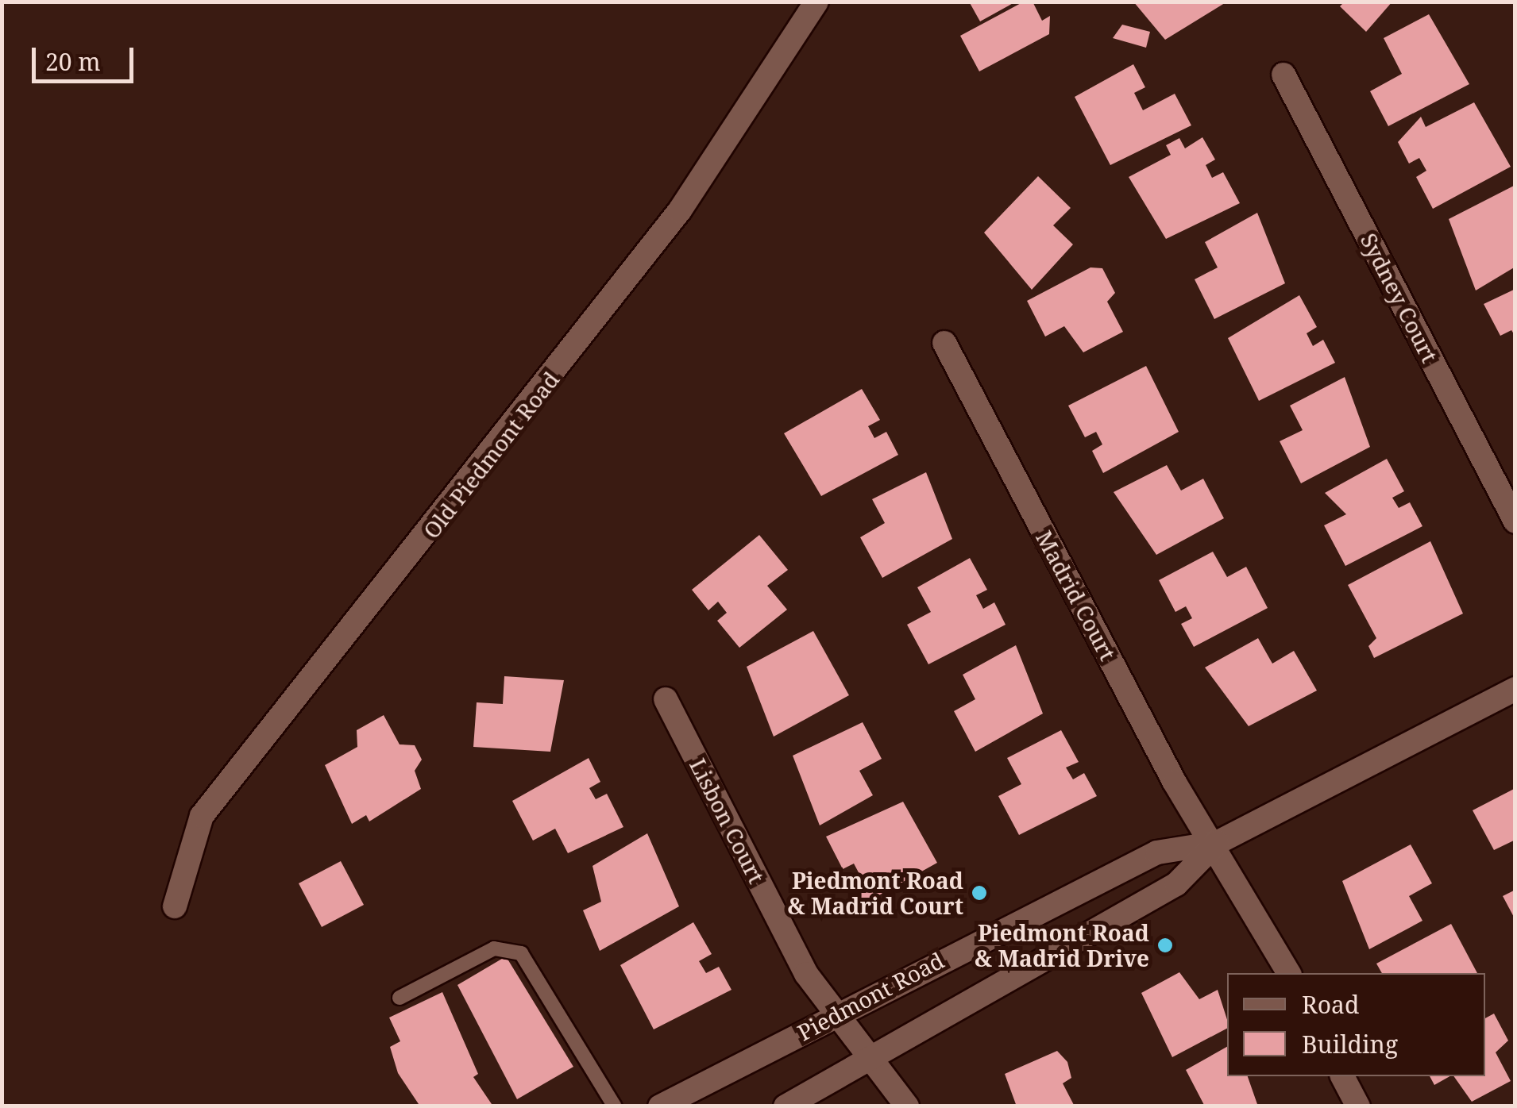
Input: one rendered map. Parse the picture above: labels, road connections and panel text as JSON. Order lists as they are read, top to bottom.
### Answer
{
  "streets": {
    "street": [
      "Sydney Court",
      "Old Piedmont Road",
      "Madrid Court",
      "Lisbon Court",
      "Piedmont Road"
    ]
  },
  "crossings": [
    ["Madrid Court", "Piedmont Road"],
    ["Lisbon Court", "Piedmont Road"]
  ],
  "places": ["Piedmont Road & Madrid Court", "Piedmont Road & Madrid Drive"],
  "legend": ["Road", "Building"],
  "scale_bar": "20 m"
}
